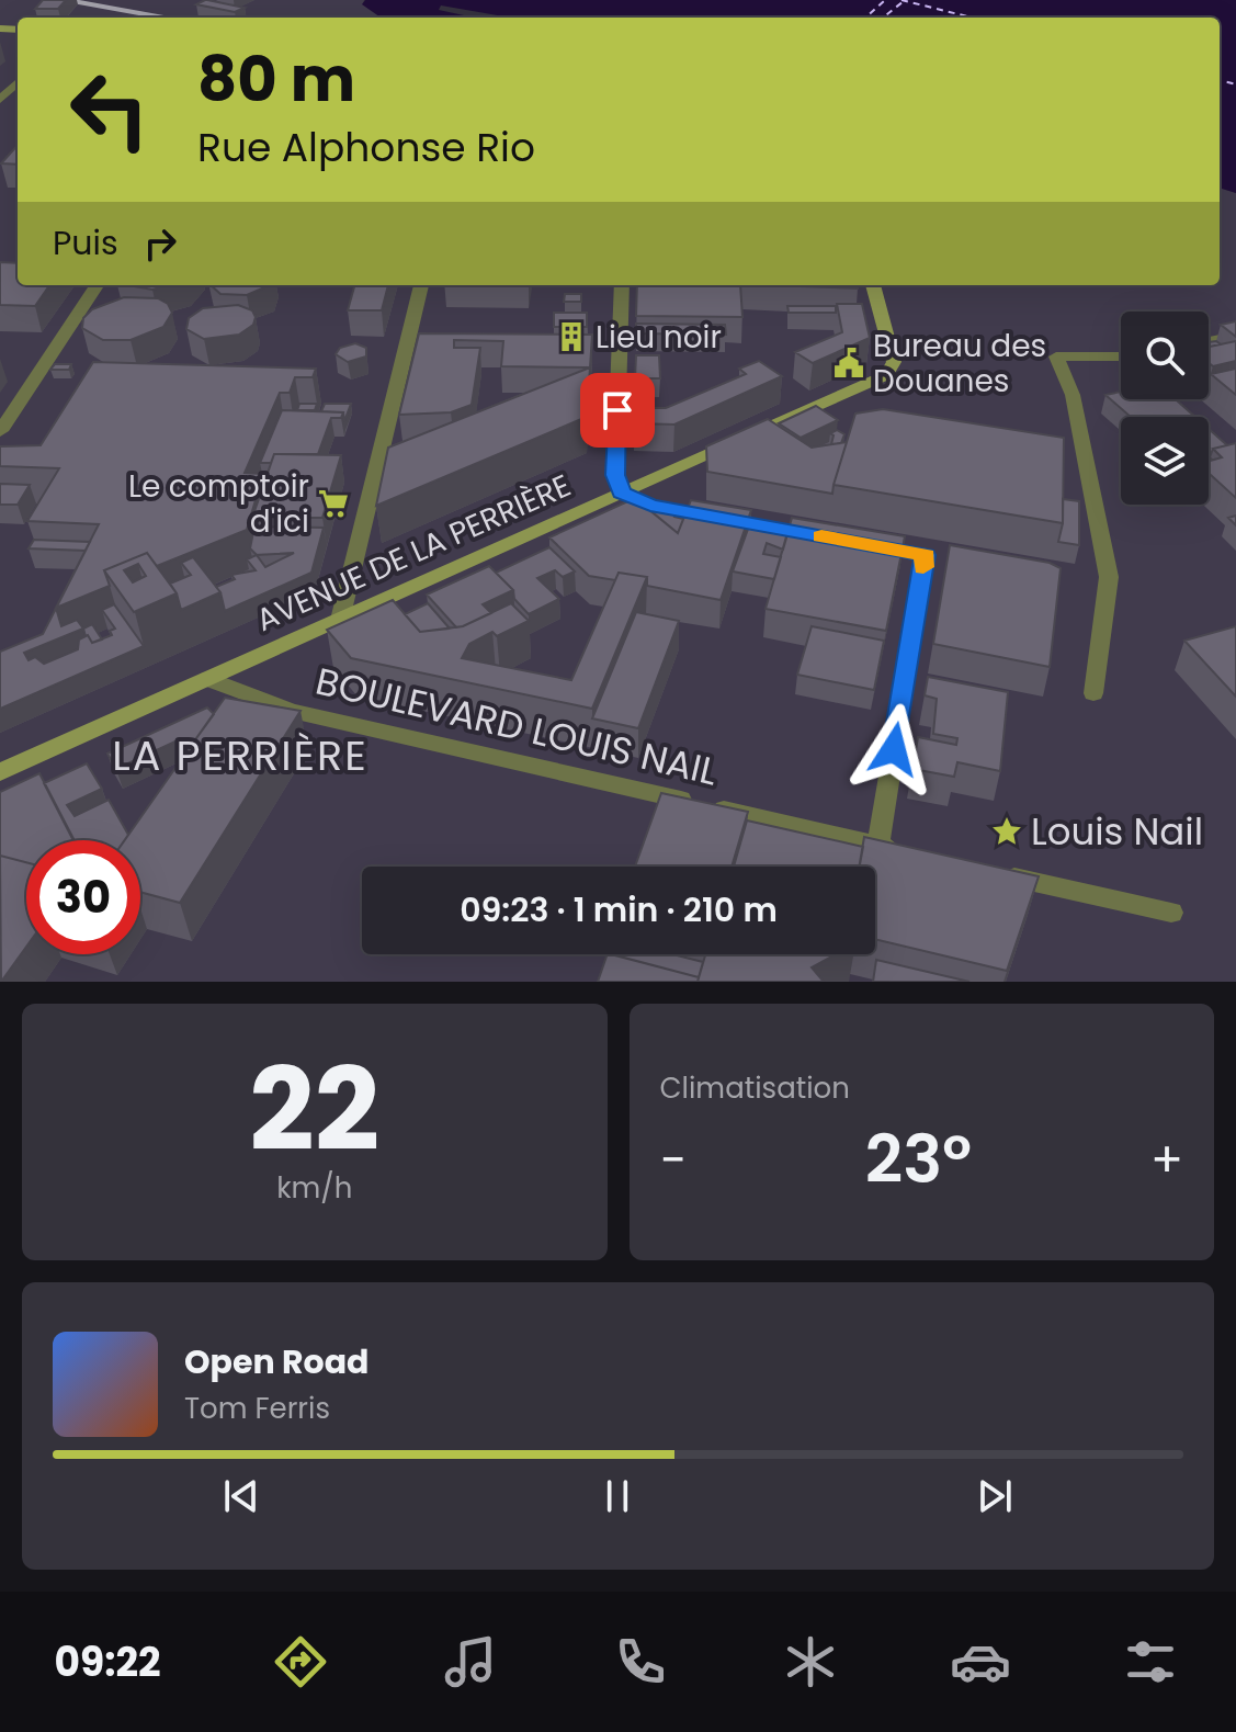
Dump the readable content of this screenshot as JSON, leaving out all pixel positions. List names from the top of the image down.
{
  "streets": {
    "street": ["AVENUE DE LA PERRIÈRE", "BOULEVARD LOUIS NAIL"]
  },
  "crossings": [
    ["AVENUE DE LA PERRIÈRE", "BOULEVARD LOUIS NAIL"]
  ],
  "districts": ["LA PERRIÈRE"],
  "places": {
    "building": ["Lieu noir"],
    "public building": ["Bureau des Douanes"],
    "supermarket": ["Le comptoir d'ici"],
    "place": ["Louis Nail"]
  },
  "page": {
    "turn": ["80 m", "Rue Alphonse Rio"],
    "then": "Puis",
    "limit": "30",
    "trip": "09:23 · 1 min · 210 m",
    "tile": [
      ["22", "km/h"],
      "Climatisation"
    ],
    "heat": ["−", "23°", "+"],
    "song": ["Open Road", "Tom Ferris"],
    "tabs": "09:22"
  }
}
